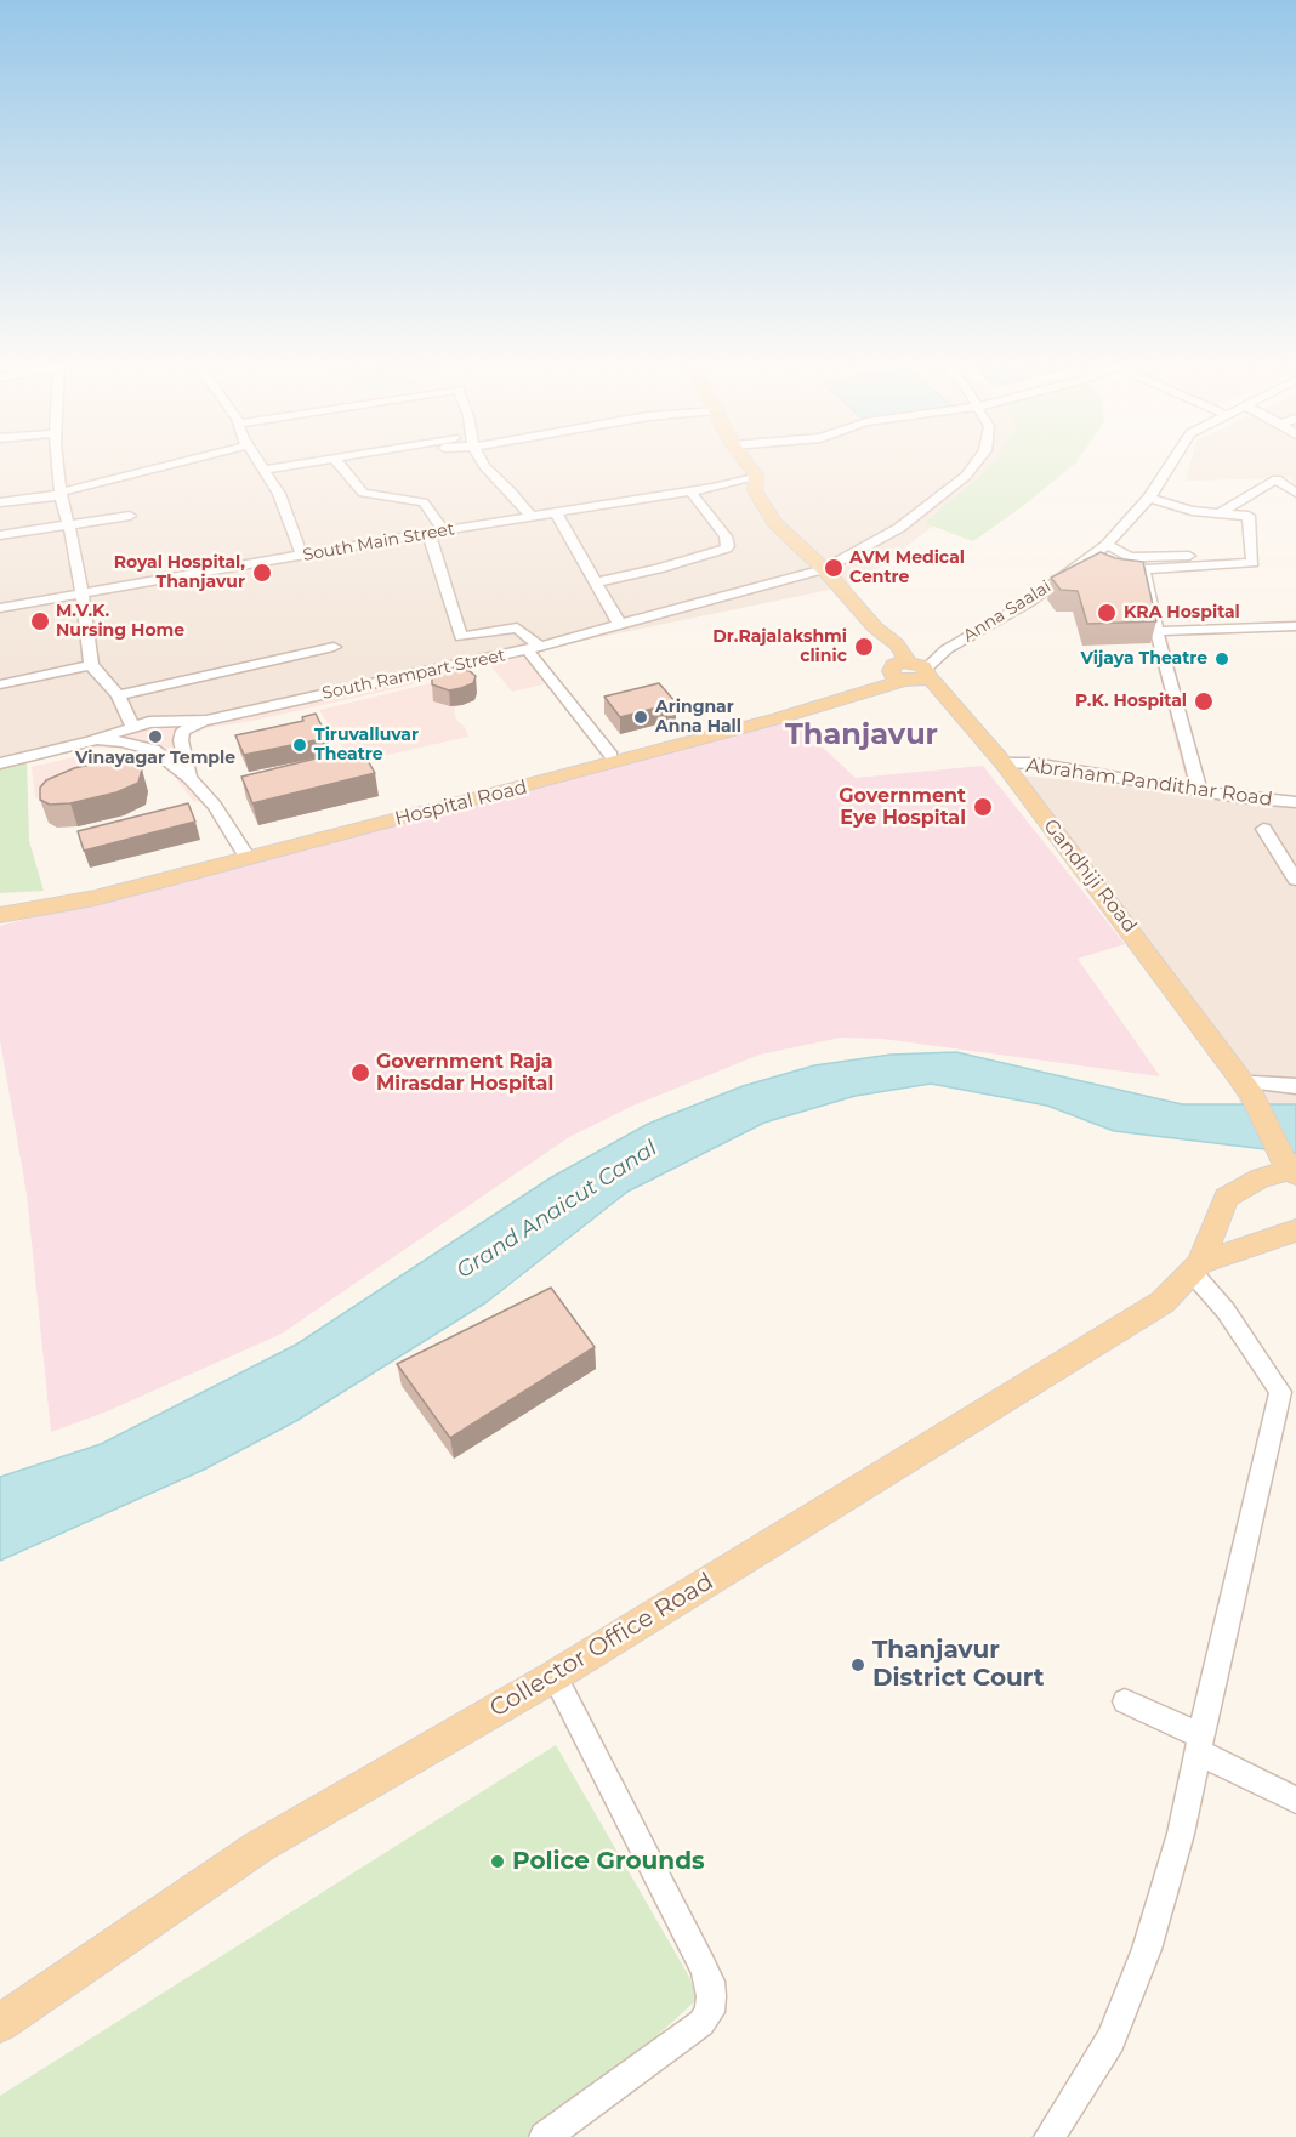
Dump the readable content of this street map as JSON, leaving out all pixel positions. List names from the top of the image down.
{
  "streets": {
    "main road": ["Hospital Road", "Gandhiji Road", "Collector Office Road"],
    "street": [
      "South Main Street",
      "Anna Saalai",
      "South Rampart Street",
      "Abraham Pandithar Road"
    ]
  },
  "crossings": [
    ["Anna Saalai", "Hospital Road"],
    ["Anna Saalai", "Gandhiji Road"],
    ["Abraham Pandithar Road", "Gandhiji Road"],
    ["Hospital Road", "Gandhiji Road"],
    ["Gandhiji Road", "Collector Office Road"]
  ],
  "districts": ["Thanjavur"],
  "water": ["Grand Anaicut Canal"],
  "places": [
    "AVM Medical Centre",
    "Royal Hospital, Thanjavur",
    "KRA Hospital",
    "M.V.K. Nursing Home",
    "Dr.Rajalakshmi clinic",
    "Vijaya Theatre",
    "P.K. Hospital",
    "Aringnar Anna Hall",
    "Vinayagar Temple",
    "Tiruvalluvar Theatre",
    "Government Eye Hospital",
    "Government Raja Mirasdar Hospital",
    "Thanjavur District Court",
    "Police Grounds"
  ]
}
